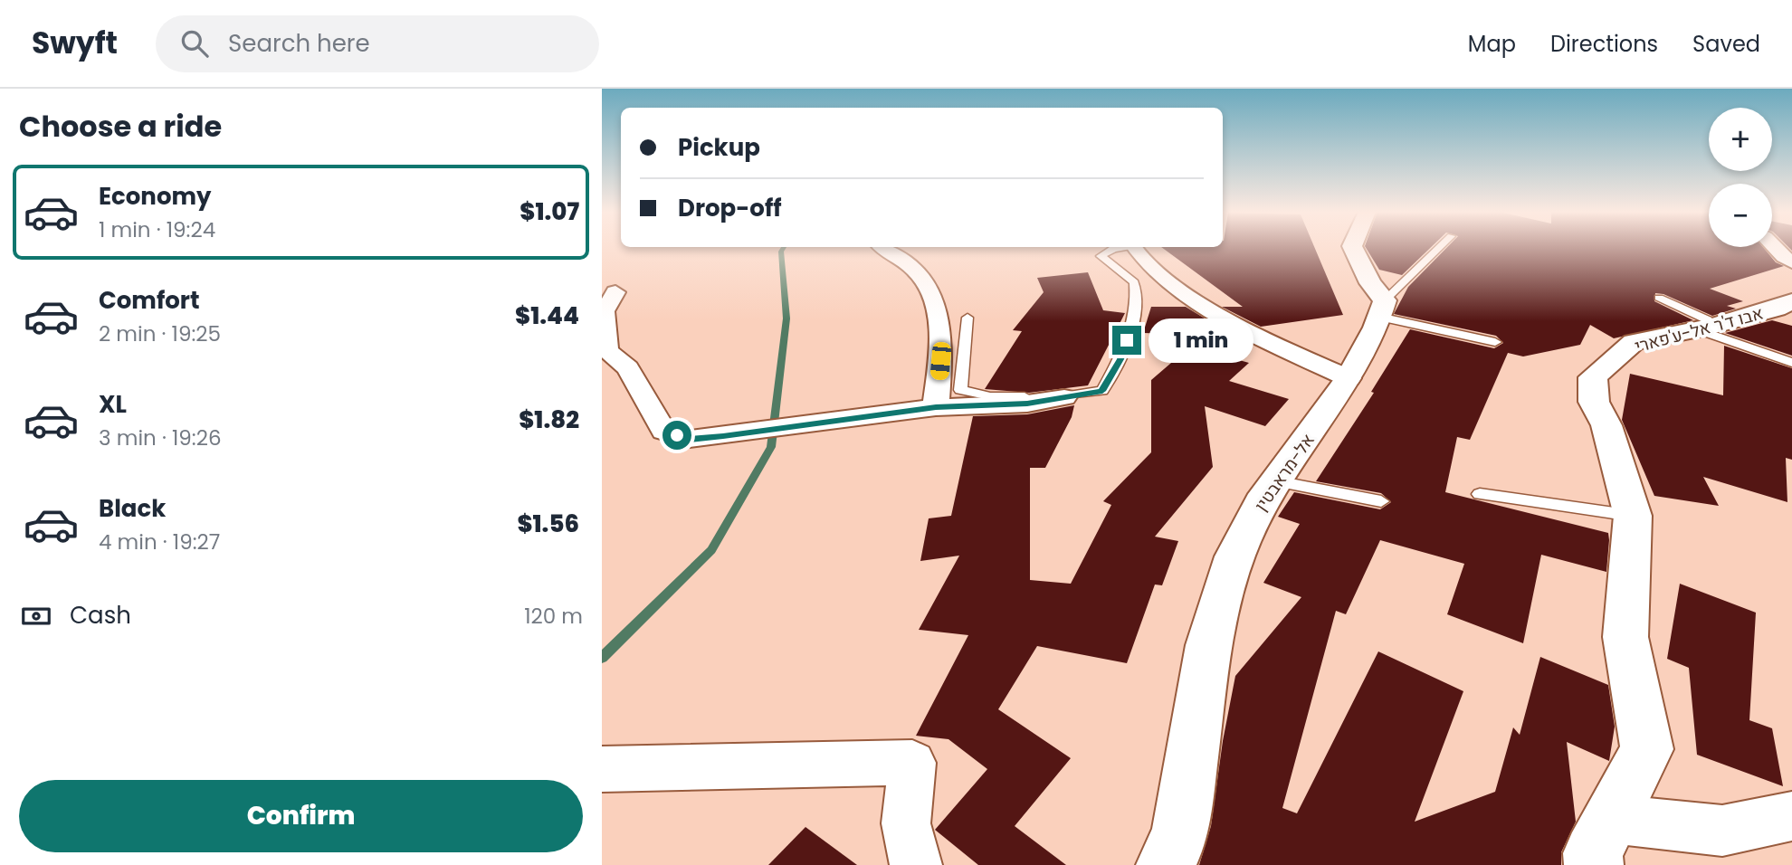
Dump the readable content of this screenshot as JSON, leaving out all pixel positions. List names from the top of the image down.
{
  "streets": {
    "street": ["אבו ד'ר אל-ע'פארי", "אל-מראבטין"]
  },
  "page": {
    "header": "Swyft",
    "search": "Search here",
    "nav": ["Map", "Directions", "Saved"],
    "heading": "Choose a ride",
    "map_buttons": ["+", "−"],
    "banner": ["Pickup", "Drop-off"],
    "list": [
      {
        "name": "Economy",
        "note": "1 min · 19:24",
        "value": "$1.07"
      },
      {
        "name": "Comfort",
        "note": "2 min · 19:25",
        "value": "$1.44"
      },
      {
        "name": "XL",
        "note": "3 min · 19:26",
        "value": "$1.82"
      },
      {
        "name": "Black",
        "note": "4 min · 19:27",
        "value": "$1.56"
      }
    ],
    "bubble": "1 min",
    "pay": ["Cash", "120 m"],
    "buttons": "Confirm"
  }
}
